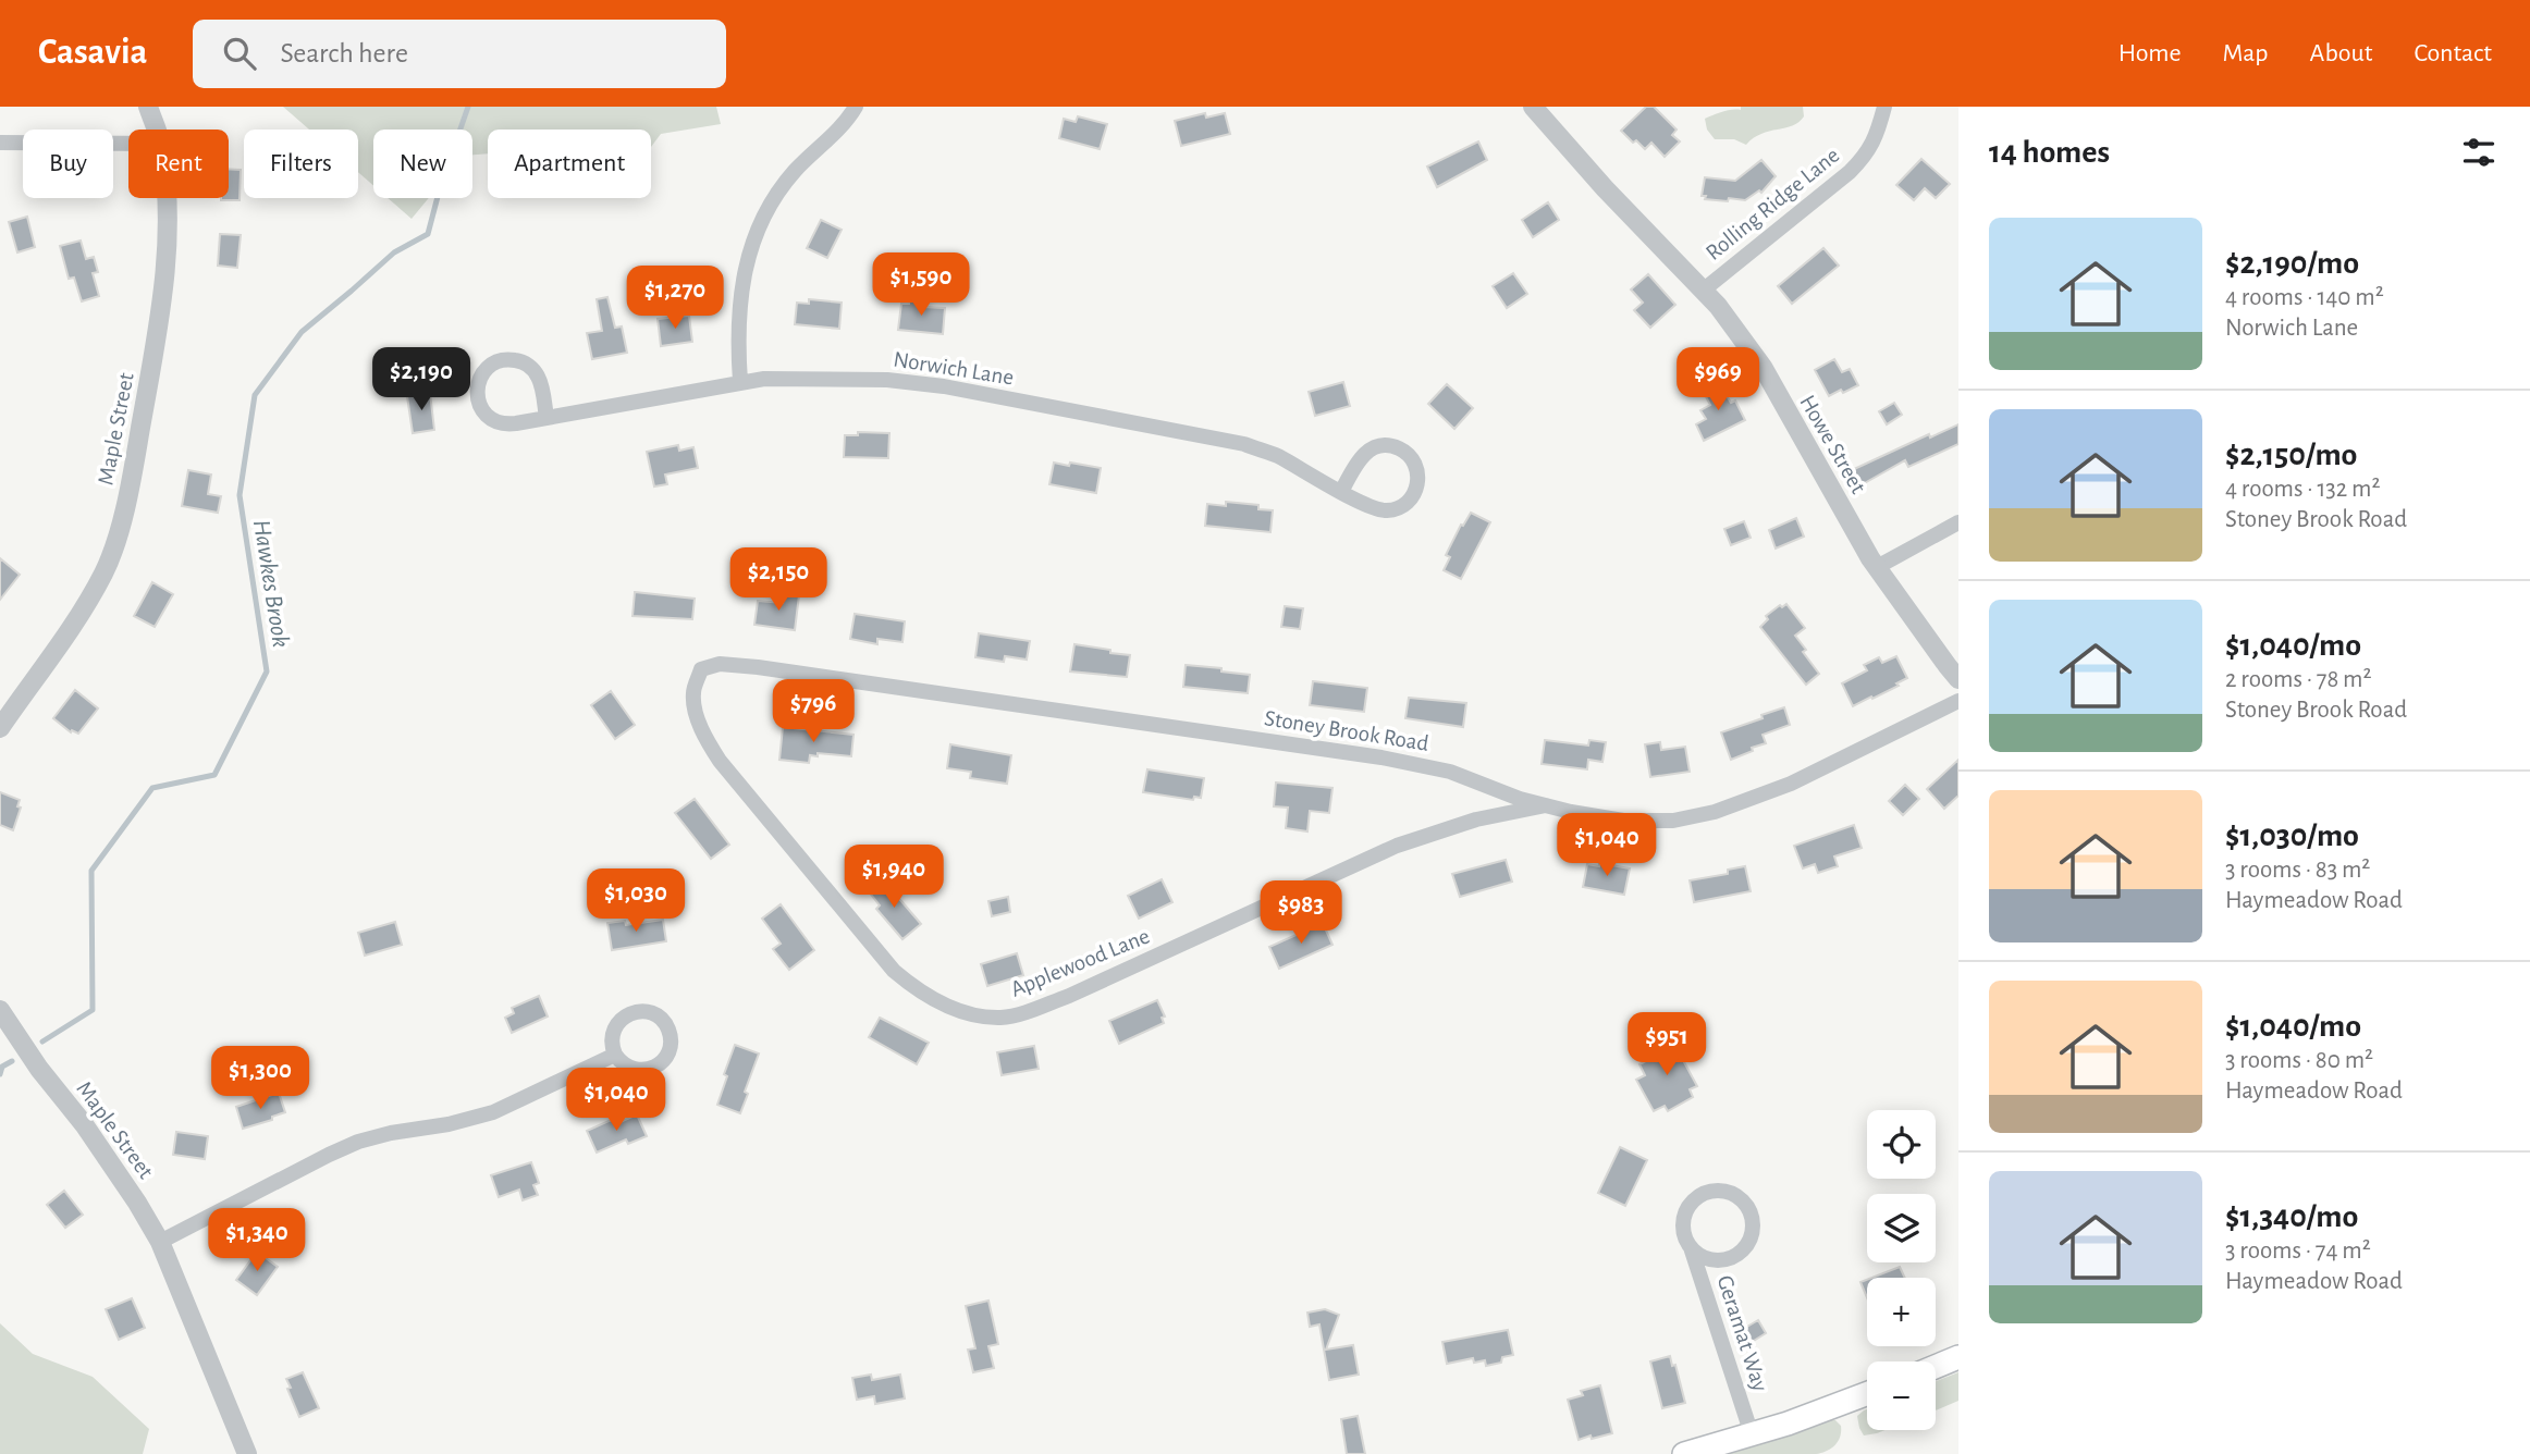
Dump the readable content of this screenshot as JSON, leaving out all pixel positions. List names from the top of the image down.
{
  "streets": {
    "street": [
      "Rolling Ridge Lane",
      "Norwich Lane",
      "Maple Street",
      "Howe Street",
      "Stoney Brook Road",
      "Applewood Lane",
      "Geramat Way"
    ]
  },
  "crossings": [
    ["Rolling Ridge Lane", "Howe Street"],
    ["Stoney Brook Road", "Applewood Lane"]
  ],
  "water": ["Hawkes Brook"],
  "page": {
    "header": "Casavia",
    "search": "Search here",
    "nav": [
      "Home",
      "Map",
      "About",
      "Contact"
    ],
    "heading": "14 homes",
    "chip": [
      "Buy",
      "Rent",
      "Filters",
      "New",
      "Apartment"
    ],
    "list": [
      {
        "name": "$2,190/mo",
        "note": "4 rooms · 140 m² · Norwich Lane"
      },
      {
        "name": "$2,150/mo",
        "note": "4 rooms · 132 m² · Stoney Brook Road"
      },
      {
        "name": "$1,040/mo",
        "note": "2 rooms · 78 m² · Stoney Brook Road"
      },
      {
        "name": "$1,030/mo",
        "note": "3 rooms · 83 m² · Haymeadow Road"
      },
      {
        "name": "$1,040/mo",
        "note": "3 rooms · 80 m² · Haymeadow Road"
      },
      {
        "name": "$1,340/mo",
        "note": "3 rooms · 74 m² · Haymeadow Road"
      }
    ],
    "price": [
      "$1,590",
      "$1,270",
      "$2,190",
      "$969",
      "$2,150",
      "$796",
      "$1,040",
      "$1,940",
      "$1,030",
      "$983",
      "$951",
      "$1,300",
      "$1,040",
      "$1,340"
    ],
    "map_buttons": ["+", "−"]
  }
}
